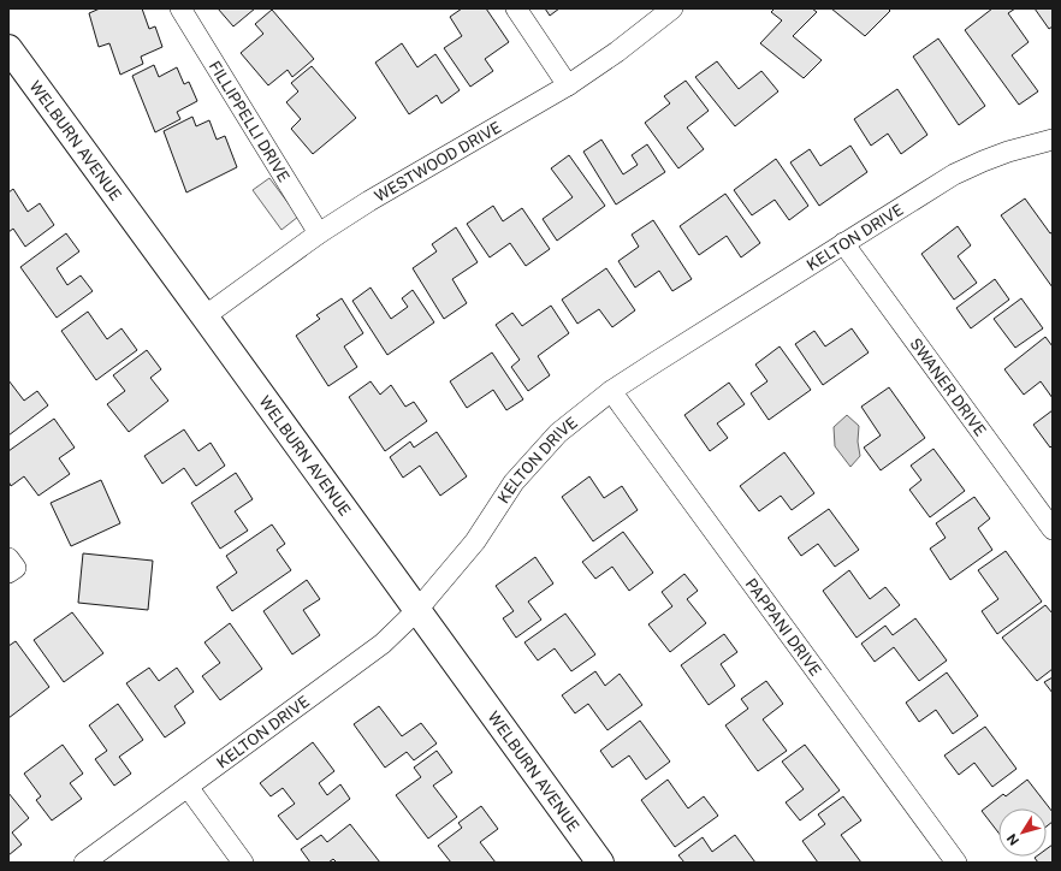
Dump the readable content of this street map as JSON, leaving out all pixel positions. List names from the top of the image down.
{
  "streets": {
    "main road": ["WELBURN AVENUE"],
    "street": [
      "FILLIPPELLI DRIVE",
      "WESTWOOD DRIVE",
      "KELTON DRIVE",
      "SWANER DRIVE",
      "PAPPANI DRIVE"
    ]
  },
  "crossings": [
    ["FILLIPPELLI DRIVE", "WESTWOOD DRIVE"],
    ["WELBURN AVENUE", "WESTWOOD DRIVE"],
    ["WELBURN AVENUE", "KELTON DRIVE"],
    ["KELTON DRIVE", "SWANER DRIVE"],
    ["KELTON DRIVE", "PAPPANI DRIVE"]
  ],
  "north": "bottom left"
}
